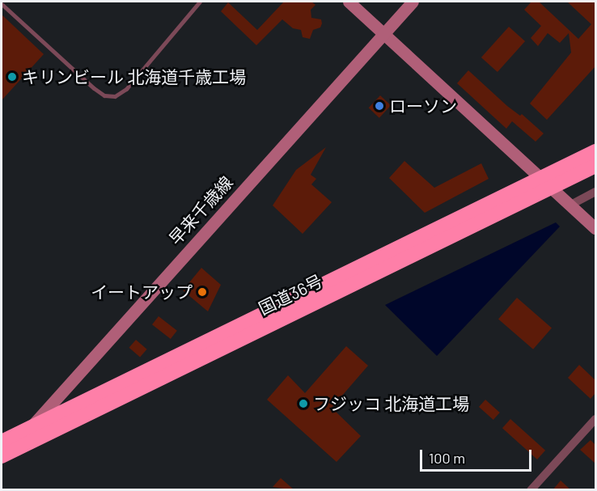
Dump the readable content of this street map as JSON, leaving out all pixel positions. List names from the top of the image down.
{
  "streets": {
    "highway": ["国道36号"],
    "main road": ["早来千歳線"]
  },
  "crossings": [
    ["早来千歳線", "国道36号"]
  ],
  "places": [
    "キリンビール 北海道千歳工場",
    "ローソン",
    "イートアップ",
    "フジッコ 北海道工場"
  ],
  "scale_bar": "100 m"
}
